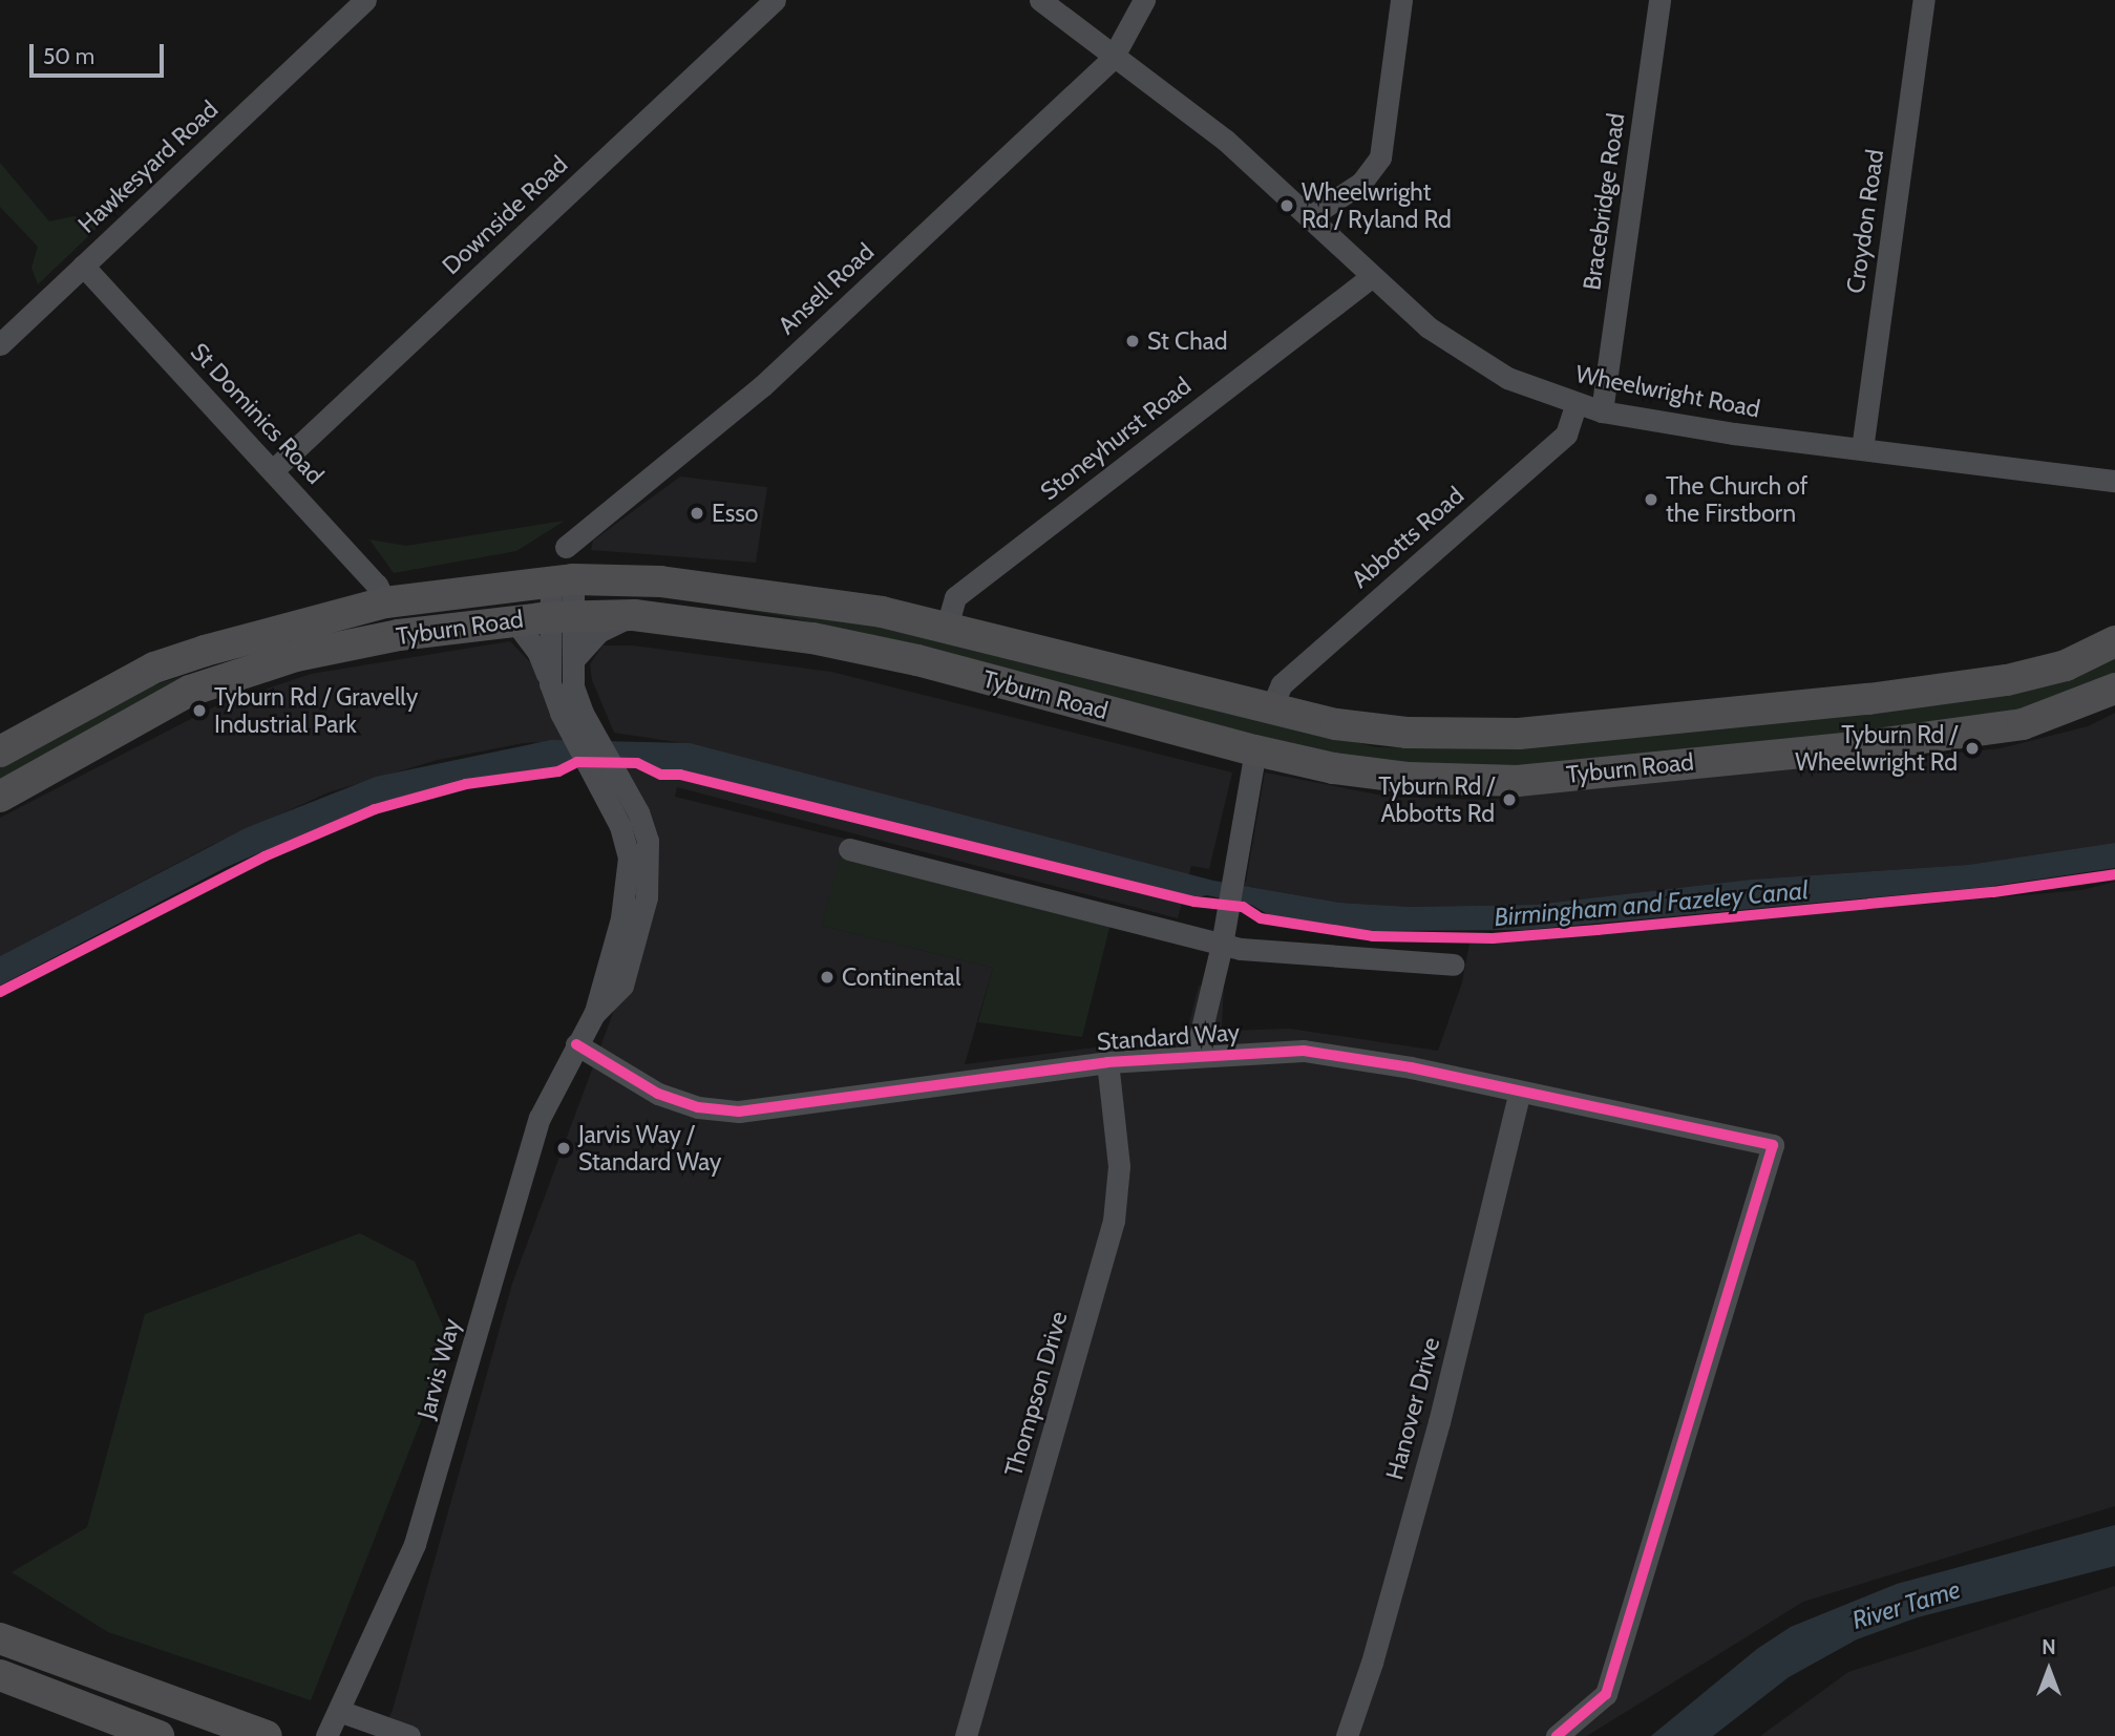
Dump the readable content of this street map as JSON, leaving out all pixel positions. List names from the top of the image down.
{
  "streets": {
    "highway": ["Tyburn Road"],
    "street": [
      "Hawkesyard Road",
      "Bracebridge Road",
      "Downside Road",
      "Croydon Road",
      "Ansell Road",
      "Wheelwright Road",
      "St Dominics Road",
      "Stoneyhurst Road",
      "Abbotts Road",
      "Standard Way",
      "Jarvis Way",
      "Thompson Drive",
      "Hanover Drive"
    ]
  },
  "crossings": [
    ["Hawkesyard Road", "St Dominics Road"],
    ["Bracebridge Road", "Wheelwright Road"],
    ["Downside Road", "St Dominics Road"],
    ["Croydon Road", "Wheelwright Road"],
    ["Ansell Road", "Wheelwright Road"],
    ["Wheelwright Road", "Stoneyhurst Road"],
    ["Wheelwright Road", "Abbotts Road"],
    ["St Dominics Road", "Tyburn Road"],
    ["Stoneyhurst Road", "Tyburn Road"],
    ["Abbotts Road", "Tyburn Road"],
    ["Tyburn Road", "Jarvis Way"],
    ["Standard Way", "Jarvis Way"],
    ["Standard Way", "Thompson Drive"],
    ["Standard Way", "Hanover Drive"]
  ],
  "water": ["Birmingham and Fazeley Canal", "River Tame"],
  "places": [
    "Wheelwright Rd / Ryland Rd",
    "St Chad",
    "The Church of the Firstborn",
    "Esso",
    "Tyburn Rd / Gravelly Industrial Park",
    "Tyburn Rd / Wheelwright Rd",
    "Tyburn Rd / Abbotts Rd",
    "Continental",
    "Jarvis Way / Standard Way"
  ],
  "scale_bar": "50 m",
  "north": "top"
}
